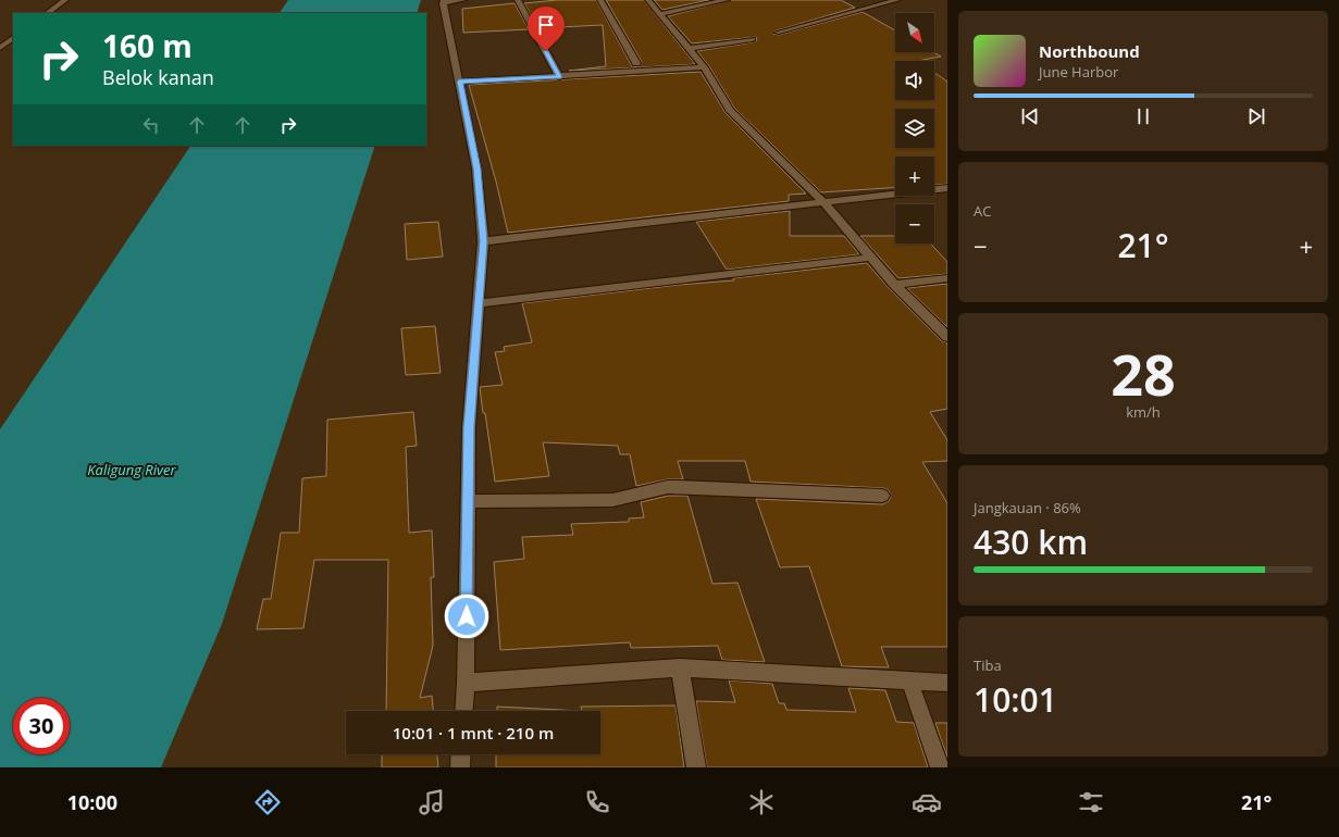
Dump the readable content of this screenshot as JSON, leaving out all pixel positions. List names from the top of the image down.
{
  "water": ["Kaligung River"],
  "north": "bottom right",
  "page": {
    "map_buttons": ["+", "−"],
    "turn": ["160 m", "Belok kanan"],
    "song": ["Northbound", "June Harbor"],
    "tile": [
      "AC",
      ["28", "km/h"],
      ["Jangkauan · 86%", "430 km"],
      ["Tiba", "10:01"]
    ],
    "heat": ["−", "21°", "+"],
    "limit": "30",
    "trip": "10:01 · 1 mnt · 210 m",
    "tabs": ["10:00", "21°"]
  }
}
